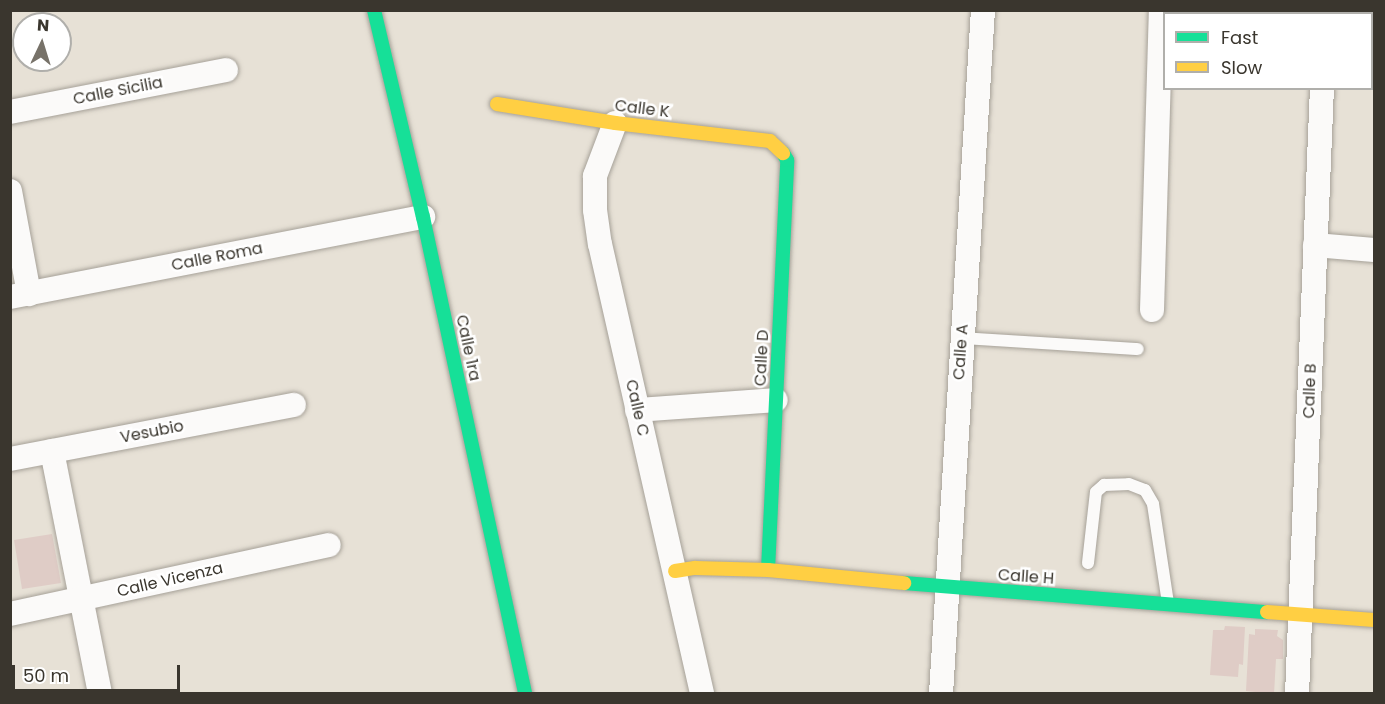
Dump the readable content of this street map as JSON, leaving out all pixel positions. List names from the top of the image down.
{
  "streets": {
    "street": [
      "Calle Sicilia",
      "Calle K",
      "Calle Roma",
      "Calle 1ra",
      "Calle A",
      "Calle D",
      "Calle B",
      "Calle C",
      "Vesubio",
      "Calle H",
      "Calle Vicenza"
    ]
  },
  "crossings": [
    ["Calle K", "Calle D"],
    ["Calle K", "Calle C"],
    ["Calle Roma", "Calle 1ra"],
    ["Calle A", "Calle H"],
    ["Calle D", "Calle H"],
    ["Calle B", "Calle H"],
    ["Calle C", "Calle H"]
  ],
  "legend": ["Fast", "Slow"],
  "scale_bar": "50 m",
  "north": "top"
}
